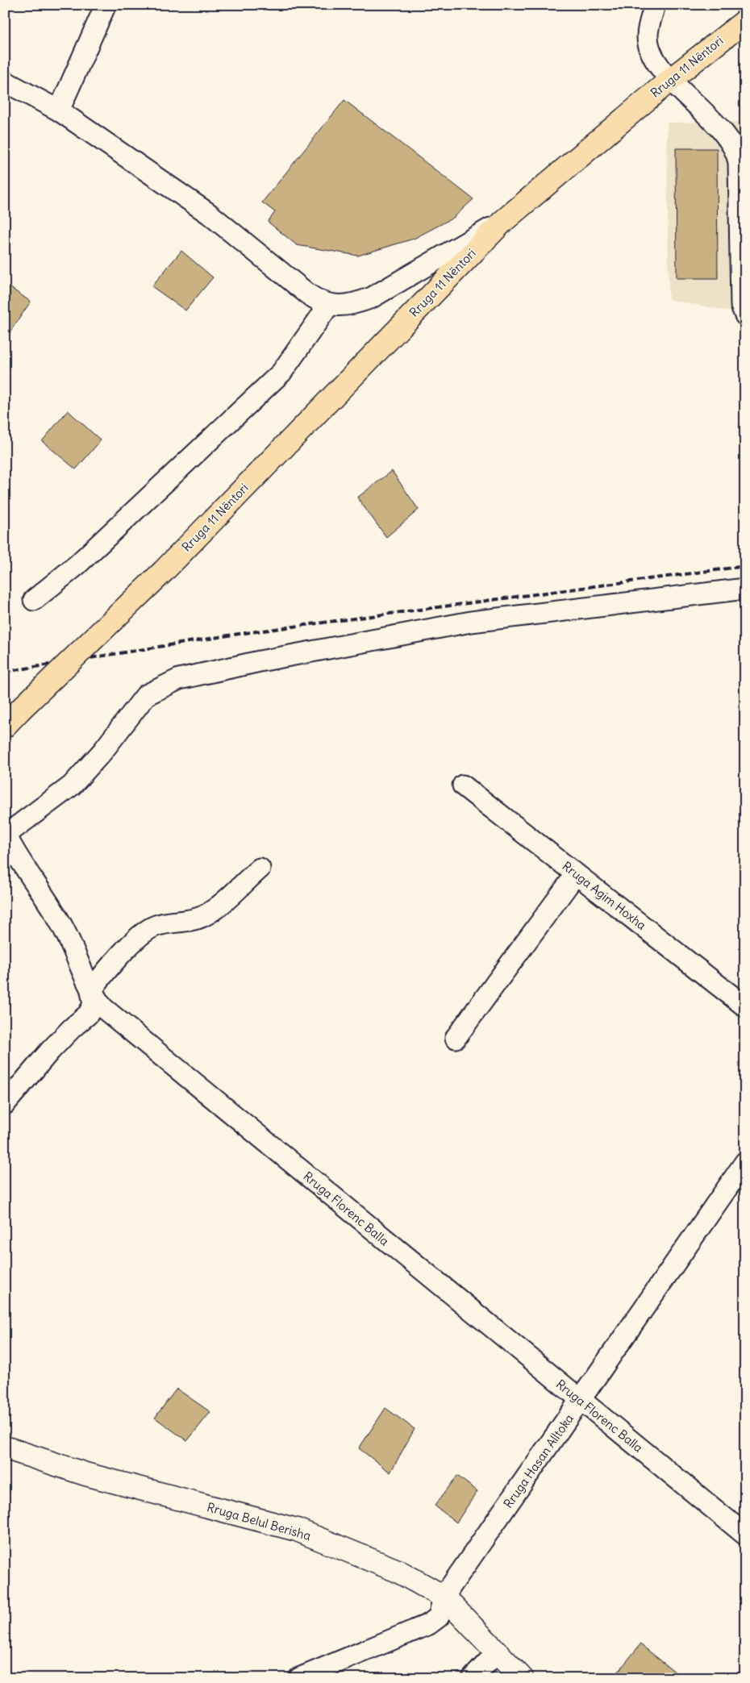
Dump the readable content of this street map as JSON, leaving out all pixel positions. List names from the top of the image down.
{
  "streets": {
    "main road": ["Rruga 11 Nëntori"],
    "street": [
      "Rruga Agim Hoxha",
      "Rruga Florenc Balla",
      "Rruga Hasan Alltoka",
      "Rruga Belul Berisha"
    ]
  },
  "crossings": [
    ["Rruga Florenc Balla", "Rruga Hasan Alltoka"],
    ["Rruga Hasan Alltoka", "Rruga Belul Berisha"]
  ]
}
